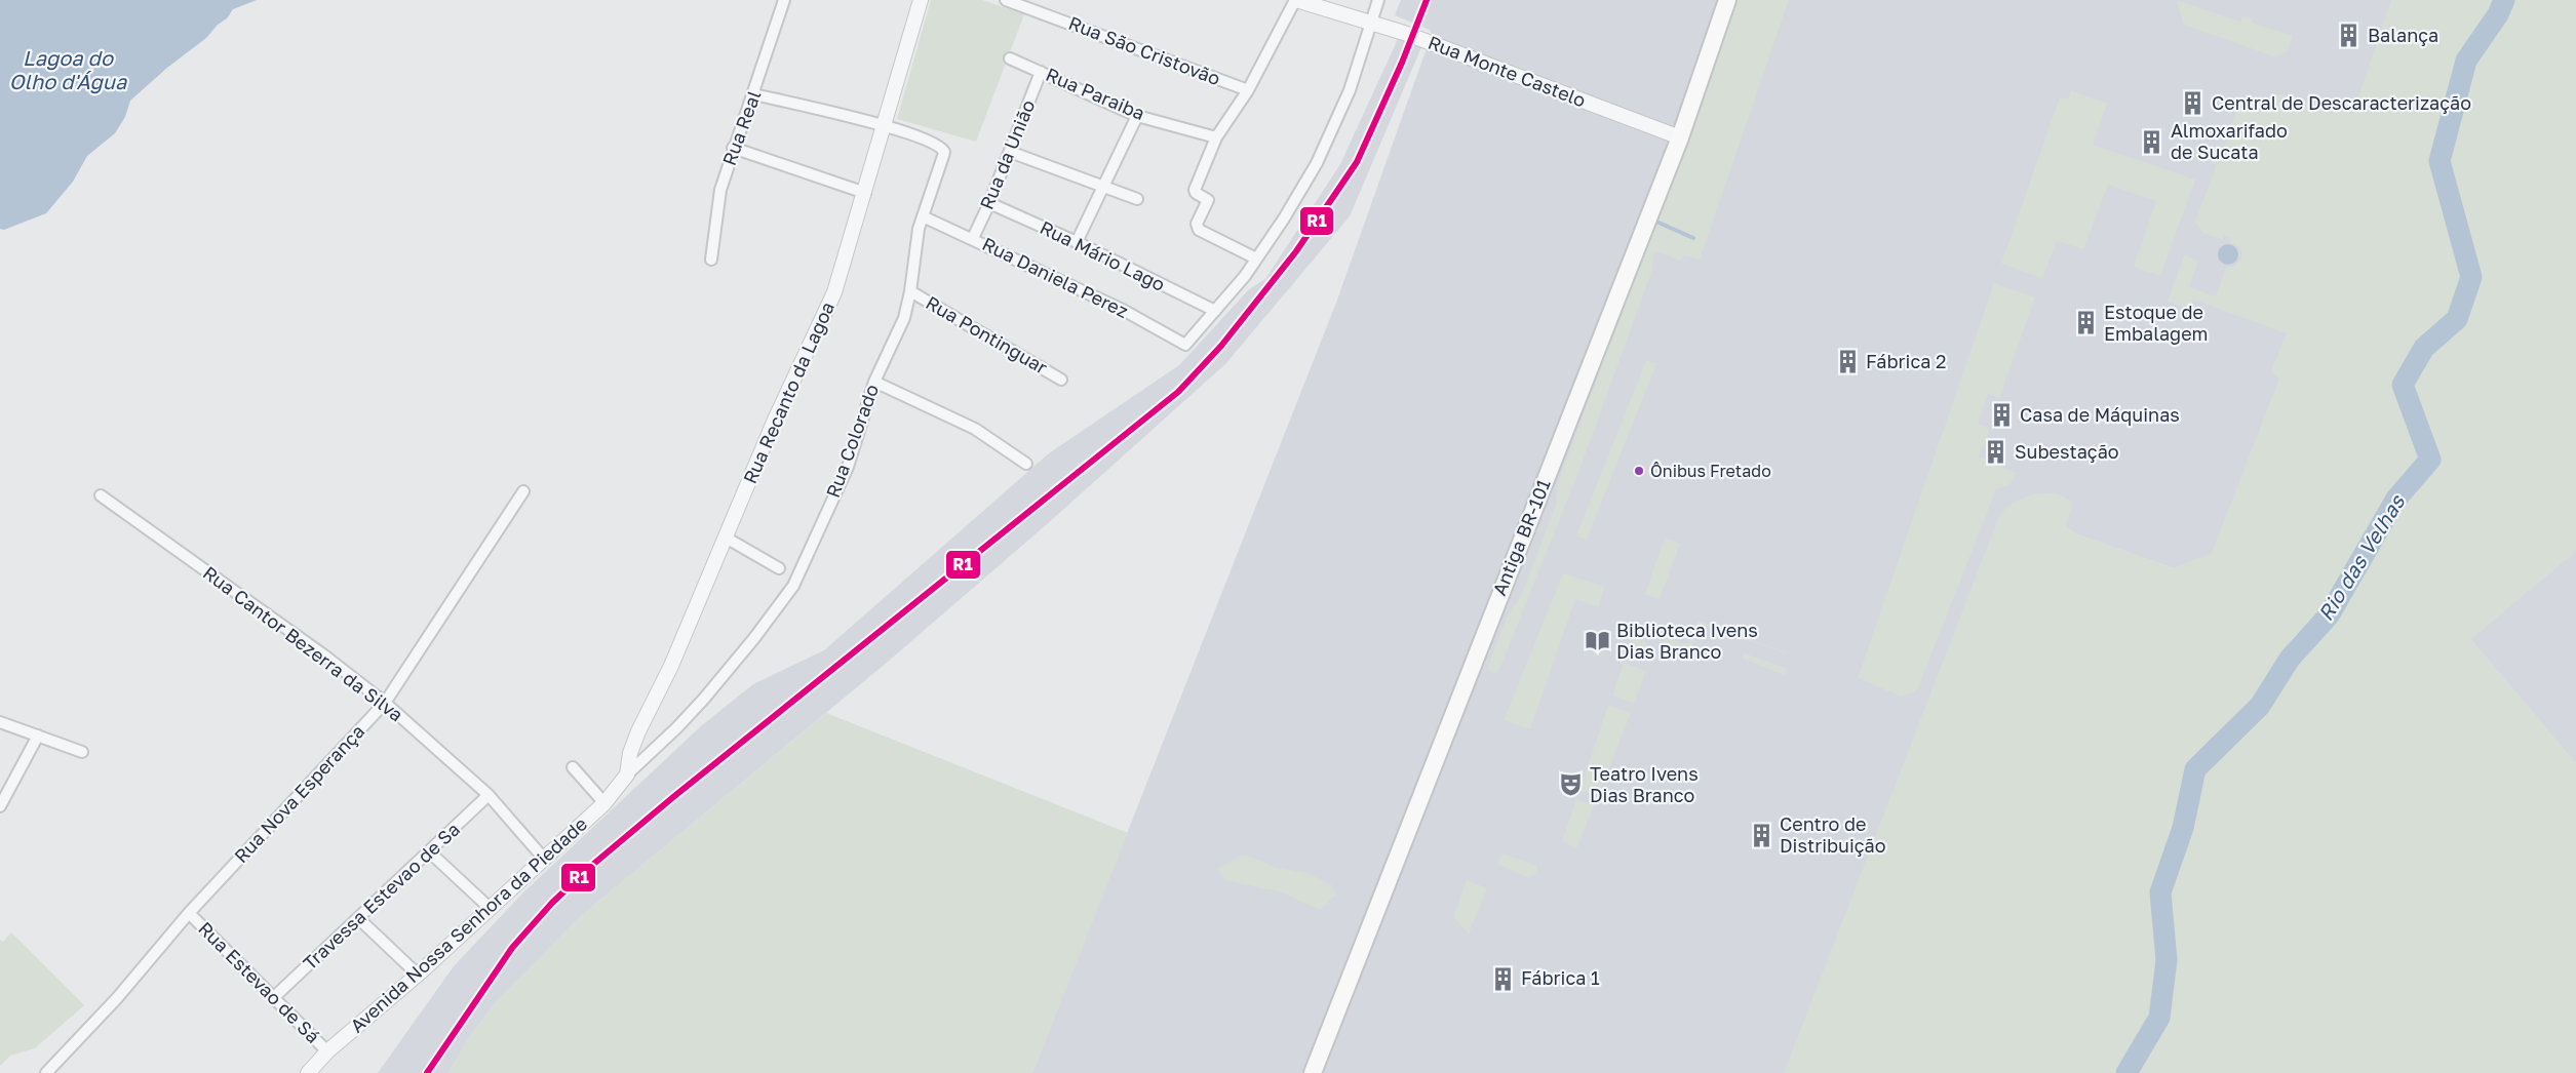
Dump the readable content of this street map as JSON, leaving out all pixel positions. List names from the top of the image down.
{
  "streets": {
    "main road": ["Antiga BR-101"],
    "street": [
      "Rua São Cristovão",
      "Rua Monte Castelo",
      "Rua Paraiba",
      "Rua Real",
      "Rua da União",
      "Rua Mário Lago",
      "Rua Daniela Perez",
      "Rua Pontinguar",
      "Rua Recanto da Lagoa",
      "Rua Colorado",
      "Rua Cantor Bezerra da Silva",
      "Rua Nova Esperança",
      "Travessa Estevao de Sa",
      "Avenida Nossa Senhora da Piedade",
      "Rua Estevao de Sá"
    ]
  },
  "crossings": [
    ["Rua São Cristovão", "Rua Monte Castelo"],
    ["Rua São Cristovão", "Rua Paraiba"],
    ["Rua Monte Castelo", "Antiga BR-101"],
    ["Rua Paraiba", "Rua da União"],
    ["Rua da União", "Rua Mário Lago"],
    ["Rua da União", "Rua Daniela Perez"],
    ["Rua Mário Lago", "Rua Daniela Perez"],
    ["Rua Daniela Perez", "Rua Colorado"],
    ["Rua Pontinguar", "Rua Colorado"],
    ["Rua Recanto da Lagoa", "Rua Colorado"],
    ["Rua Recanto da Lagoa", "Avenida Nossa Senhora da Piedade"],
    ["Rua Colorado", "Avenida Nossa Senhora da Piedade"],
    ["Rua Cantor Bezerra da Silva", "Rua Nova Esperança"],
    ["Rua Cantor Bezerra da Silva", "Travessa Estevao de Sa"],
    ["Rua Cantor Bezerra da Silva", "Avenida Nossa Senhora da Piedade"],
    ["Rua Nova Esperança", "Rua Estevao de Sá"],
    ["Travessa Estevao de Sa", "Rua Estevao de Sá"],
    ["Avenida Nossa Senhora da Piedade", "Rua Estevao de Sá"]
  ],
  "water": ["Lagoa do Olho d'Água", "Rio das Velhas"],
  "places": {
    "building": [
      "Balança",
      "Central de Descaracterização",
      "Almoxarifado de Sucata",
      "Estoque de Embalagem",
      "Fábrica 2",
      "Casa de Máquinas",
      "Subestação",
      "Centro de Distribuição",
      "Fábrica 1"
    ],
    "other": ["Ônibus Fretado"],
    "library": ["Biblioteca Ivens Dias Branco"],
    "theatre": ["Teatro Ivens Dias Branco"]
  },
  "lines": ["transit line R1"]
}
